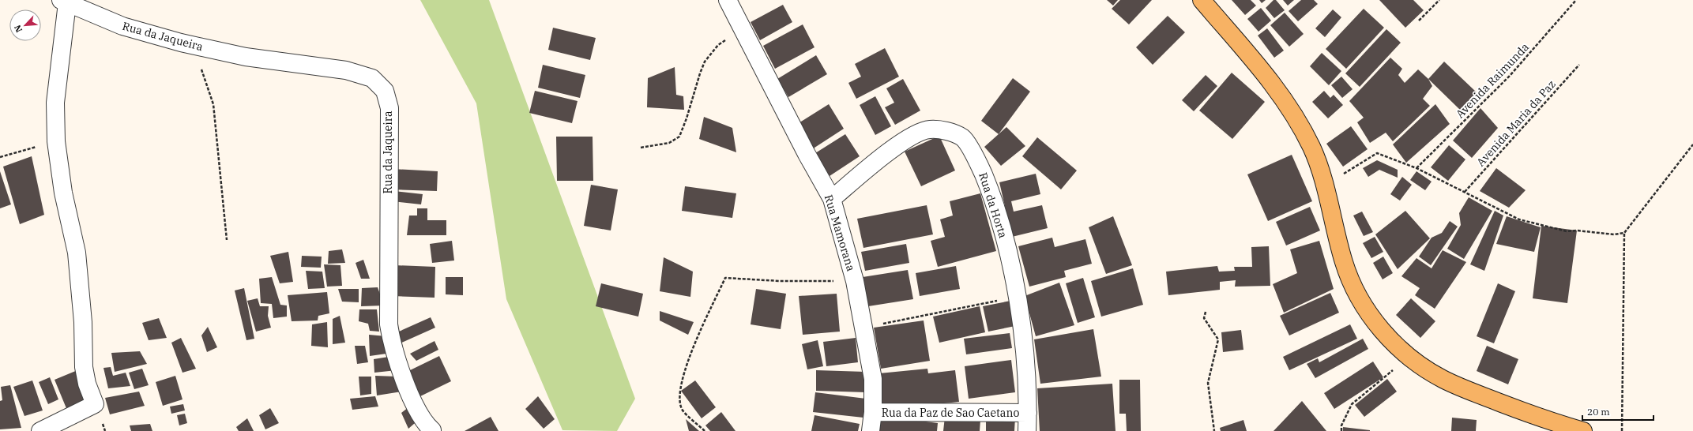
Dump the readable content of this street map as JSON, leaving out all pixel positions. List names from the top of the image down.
{
  "streets": {
    "street": [
      "Rua da Jaqueira",
      "Rua da Horta",
      "Rua Mamorana",
      "Rua da Paz de Sao Caetano"
    ],
    "path": ["Avenida Raimunda", "Avenida Maria da Paz"]
  },
  "crossings": [
    ["Rua da Horta", "Rua Mamorana"],
    ["Rua da Horta", "Rua da Paz de Sao Caetano"],
    ["Rua Mamorana", "Rua da Paz de Sao Caetano"]
  ],
  "scale_bar": "20 m",
  "north": "bottom left"
}
